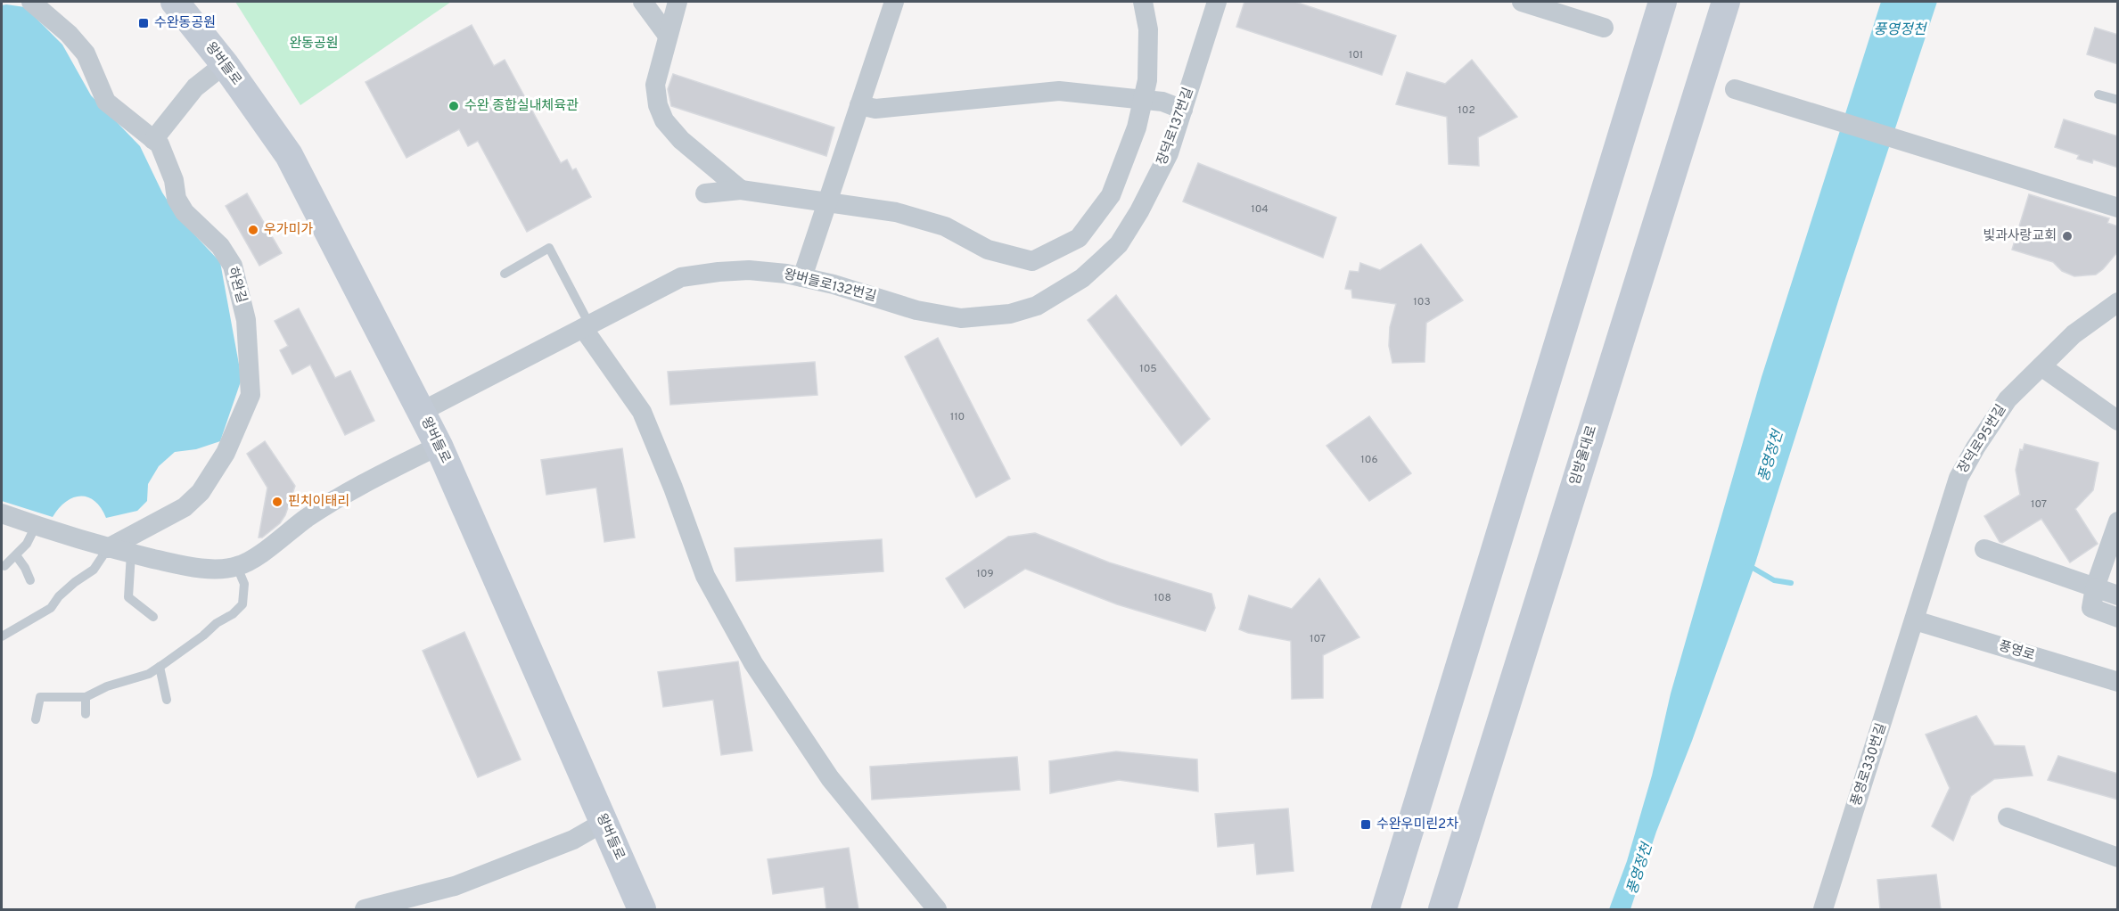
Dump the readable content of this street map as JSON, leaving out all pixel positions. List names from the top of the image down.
{
  "streets": {
    "main road": ["왕버들로", "임방울대로"],
    "street": [
      "장덕로137번길",
      "하완길",
      "왕버들로132번길",
      "장덕로95번길",
      "풍영로",
      "풍영로330번길"
    ]
  },
  "crossings": [
    ["왕버들로", "왕버들로132번길"],
    ["장덕로137번길", "왕버들로132번길"],
    ["장덕로95번길", "풍영로"],
    ["장덕로95번길", "풍영로330번길"],
    ["풍영로", "풍영로330번길"]
  ],
  "water": ["풍영정천"],
  "parks": ["완동공원"],
  "places": {
    "transit": ["수완동공원", "수완우미린2차"],
    "other": [
      "수완 종합실내체육관",
      "우가미가",
      "빛과사랑교회",
      "핀치이태리"
    ]
  },
  "house_numbers": [
    "101",
    "102",
    "104",
    "103",
    "105",
    "110",
    "106",
    "107",
    "109",
    "108",
    "107"
  ]
}
